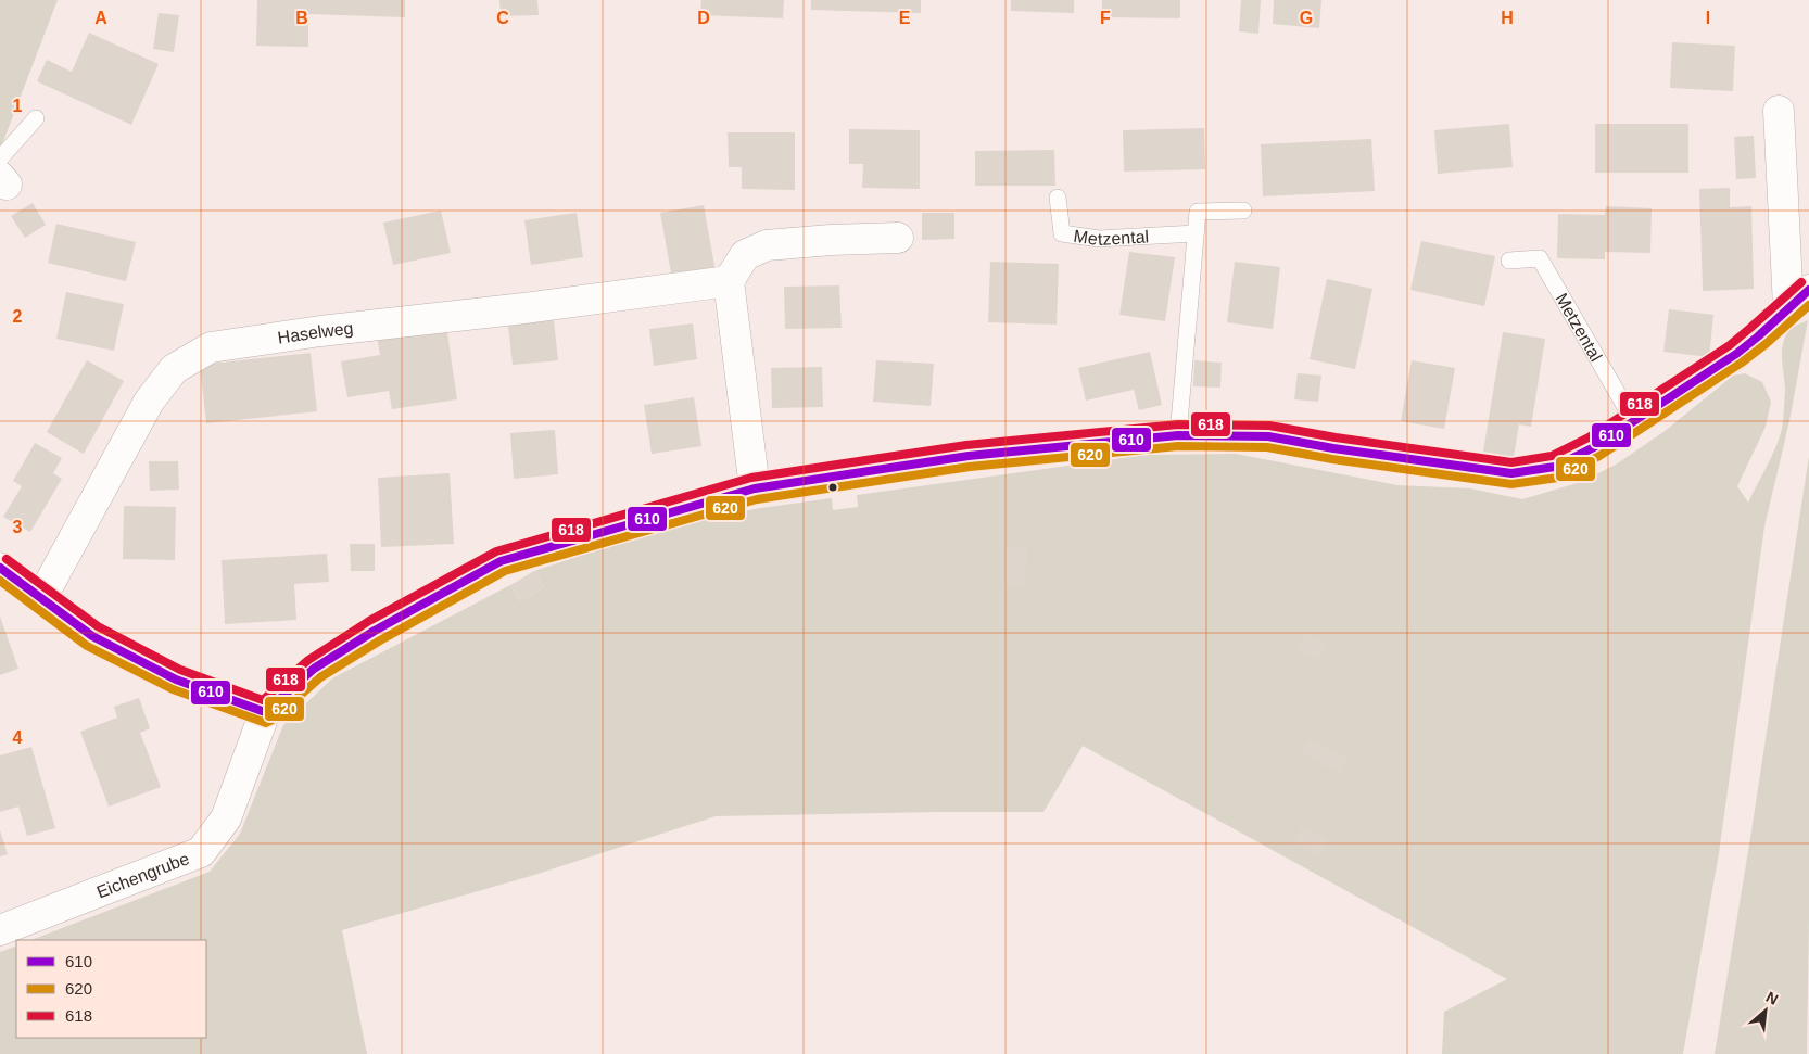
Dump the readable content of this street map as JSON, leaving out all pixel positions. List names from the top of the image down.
{
  "streets": {
    "street": ["Haselweg", "Eichengrube"],
    "lane": ["Metzental"]
  },
  "lines": ["transit line 618", "transit line 610", "transit line 620"],
  "legend": ["610", "620", "618"],
  "north": "top right",
  "grid": {
    "columns": [
      "A",
      "B",
      "C",
      "D",
      "E",
      "F",
      "G",
      "H",
      "I"
    ],
    "rows": [
      "1",
      "2",
      "3",
      "4"
    ]
  }
}
